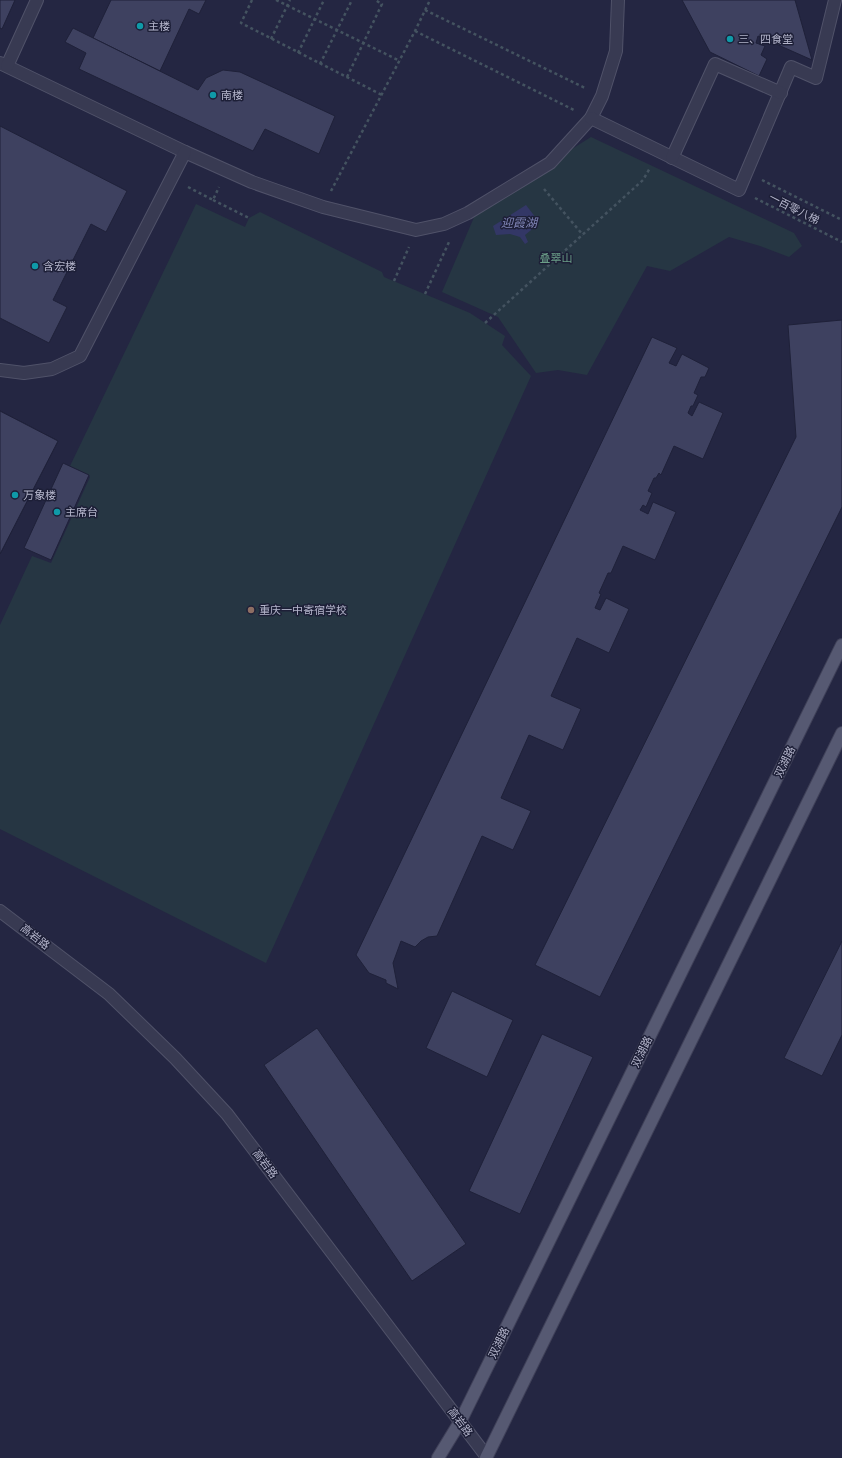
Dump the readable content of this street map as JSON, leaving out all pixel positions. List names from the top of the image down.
{
  "streets": {
    "main road": ["双湖路"],
    "street": ["高岩路"],
    "path": ["一百零八梯"]
  },
  "crossings": [
    ["双湖路", "高岩路"]
  ],
  "water": ["迎霞湖"],
  "parks": ["叠翠山"],
  "places": [
    "主楼",
    "三、四食堂",
    "南楼",
    "含宏楼",
    "万象楼",
    "主席台",
    "重庆一中寄宿学校"
  ]
}
